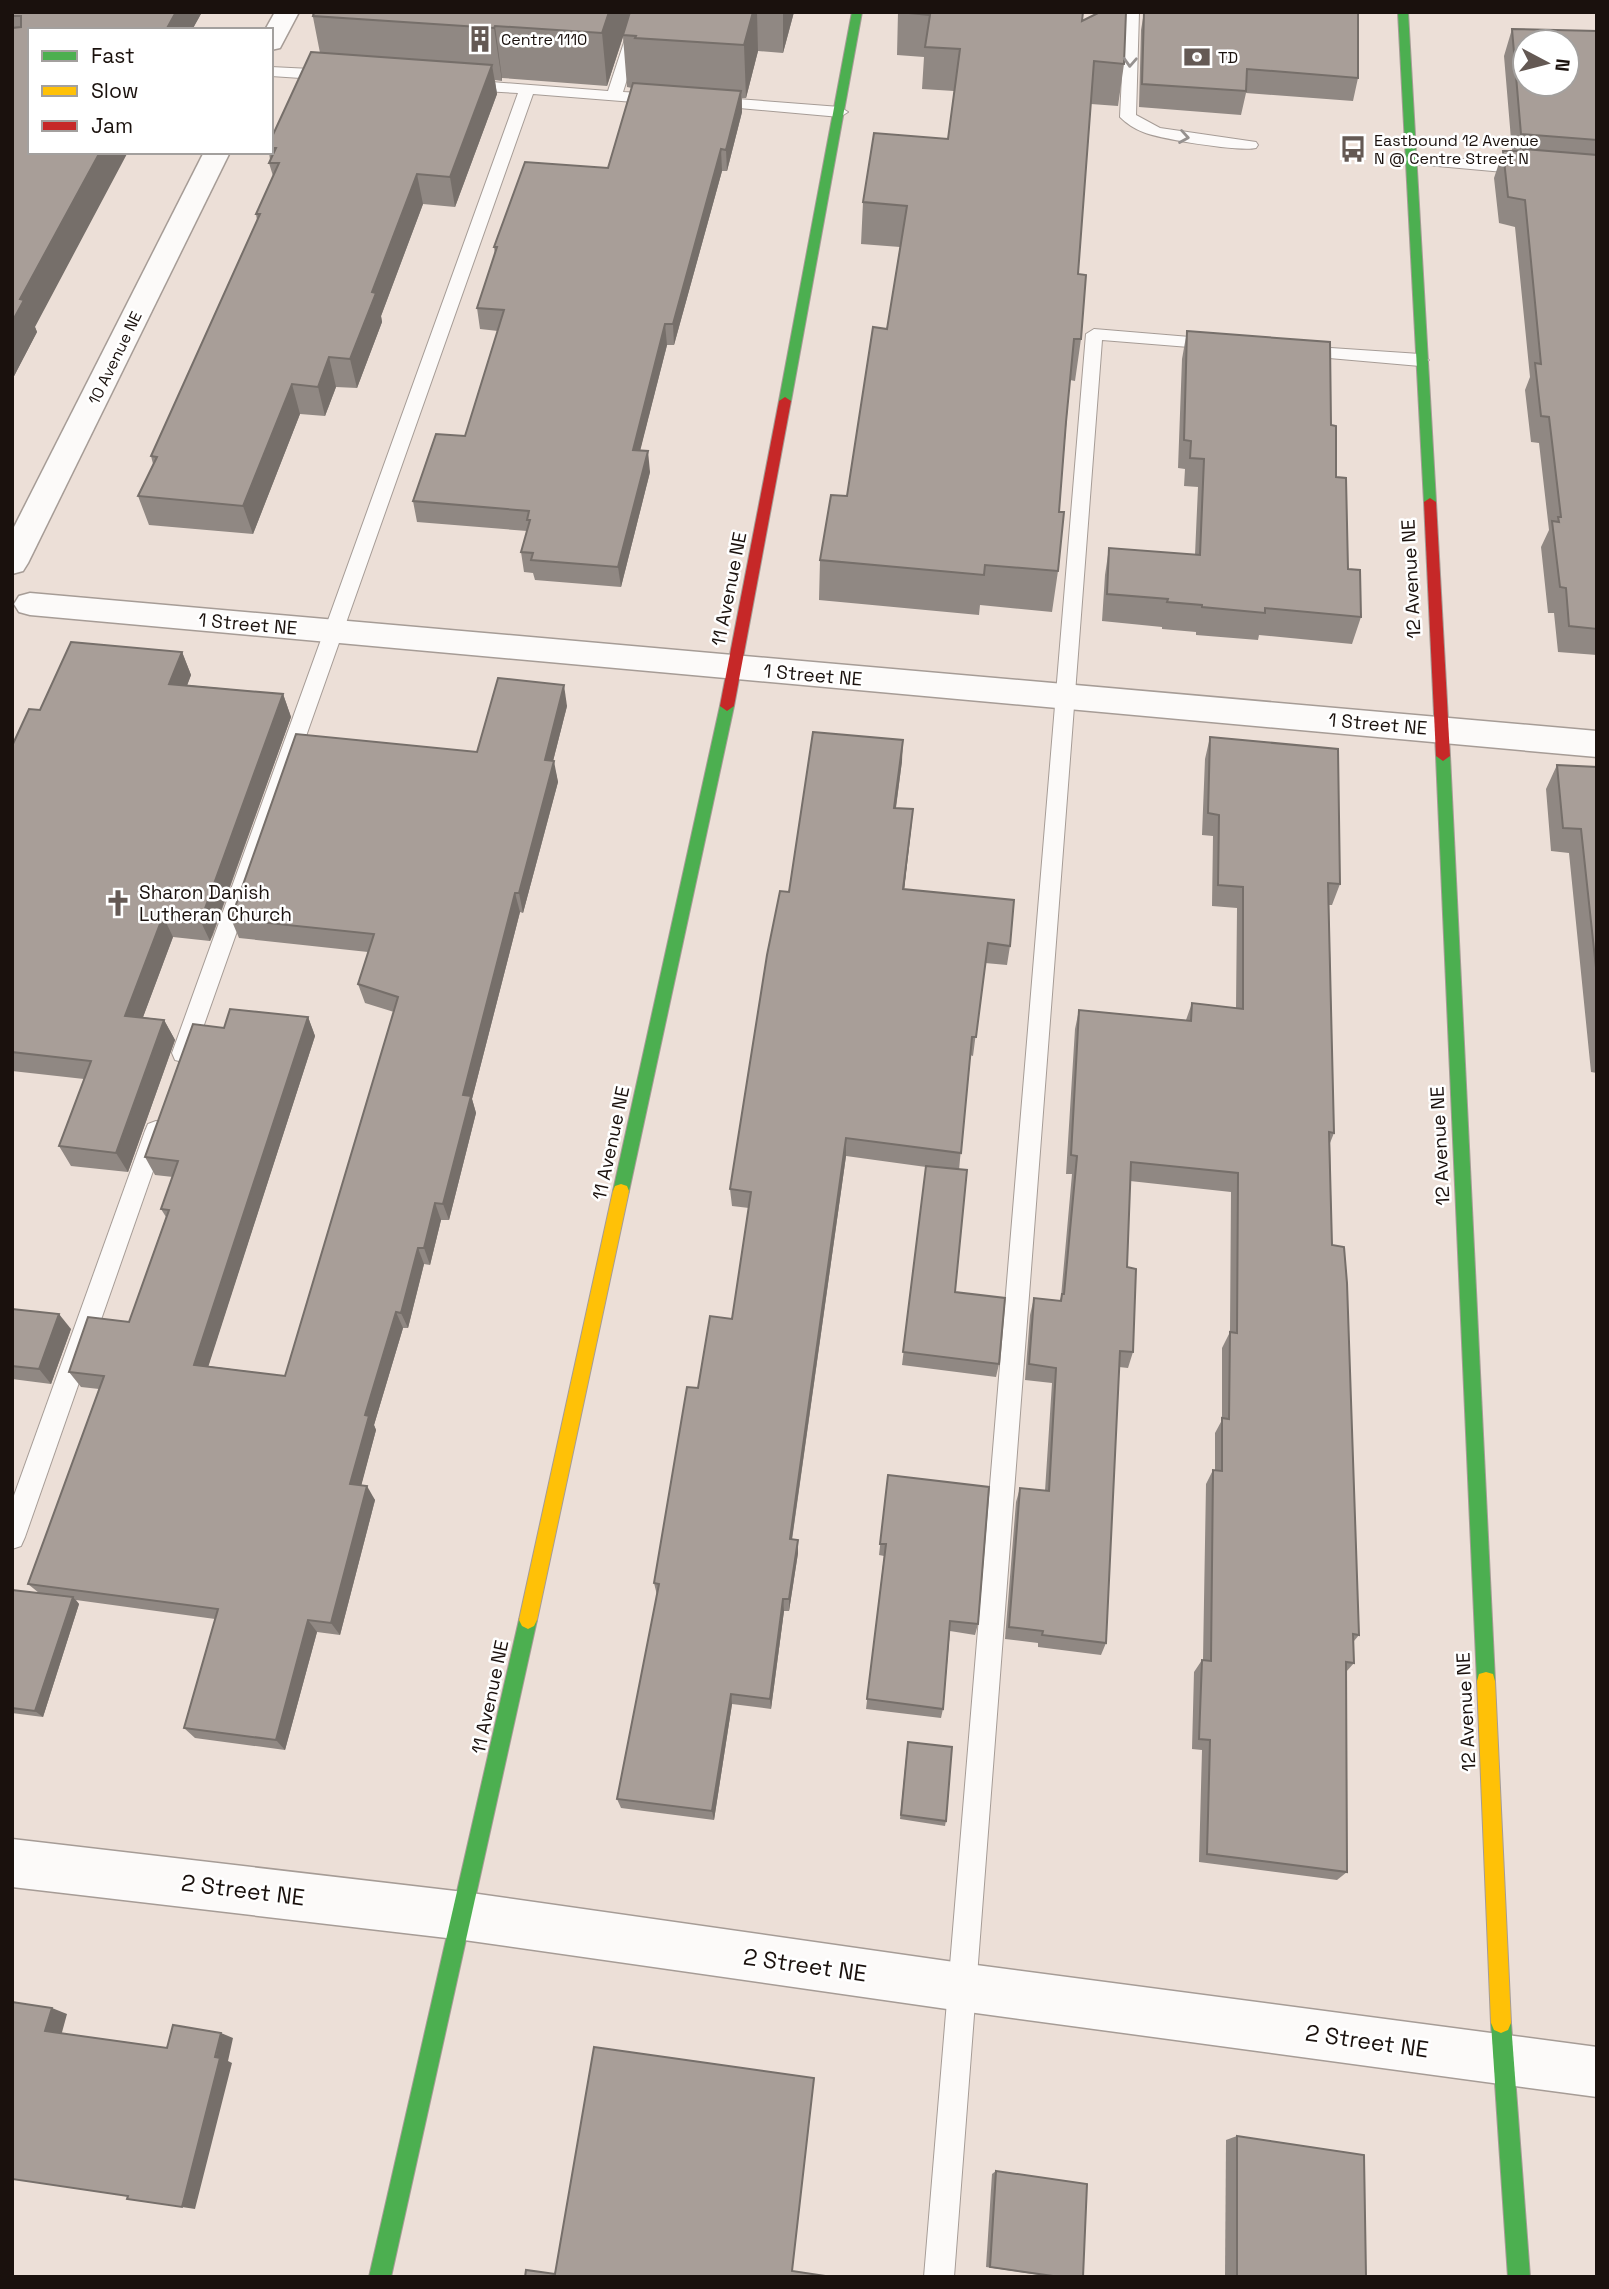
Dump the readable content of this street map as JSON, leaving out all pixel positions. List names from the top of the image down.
{
  "streets": {
    "street": [
      "10 Avenue NE",
      "12 Avenue NE",
      "11 Avenue NE",
      "1 Street NE",
      "2 Street NE"
    ]
  },
  "crossings": [
    ["12 Avenue NE", "1 Street NE"],
    ["12 Avenue NE", "2 Street NE"],
    ["11 Avenue NE", "1 Street NE"],
    ["11 Avenue NE", "2 Street NE"]
  ],
  "places": {
    "building": ["Centre 1110"],
    "bank": ["TD"],
    "bus stop": ["Eastbound 12 Avenue N @ Centre Street N"],
    "church": ["Sharon Danish Lutheran Church"]
  },
  "legend": ["Fast", "Slow", "Jam"],
  "north": "right"
}
